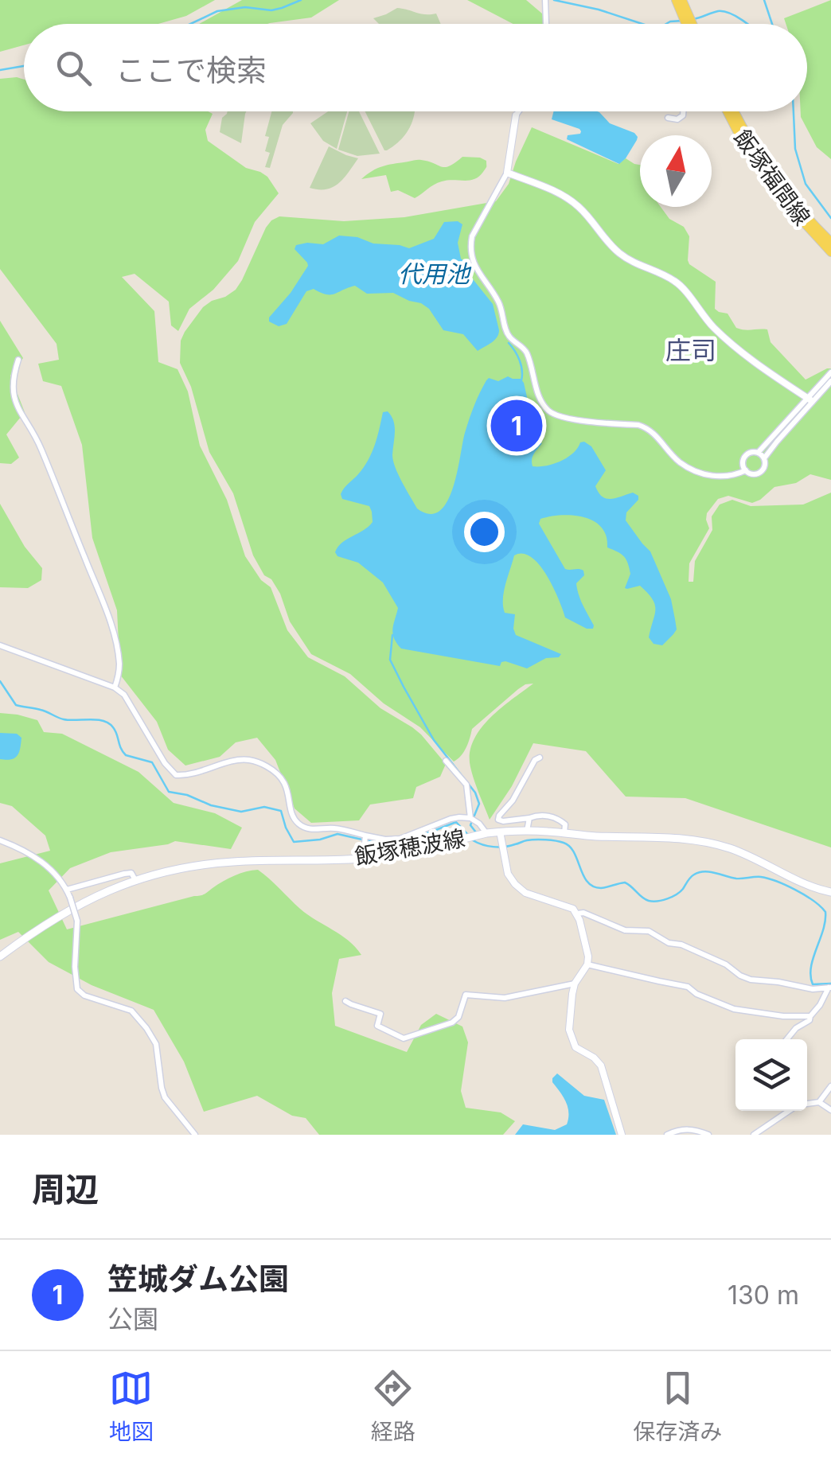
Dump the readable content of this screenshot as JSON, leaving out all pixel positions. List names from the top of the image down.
{
  "streets": {
    "main road": ["飯塚福間線", "飯塚穂波線"]
  },
  "districts": ["庄司"],
  "water": ["代用池"],
  "north": "top",
  "page": {
    "search": "ここで検索",
    "pins": "1",
    "heading": "周辺",
    "list": [
      {
        "mark": "1",
        "name": "笠城ダム公園",
        "note": "公園",
        "value": "130 m"
      }
    ],
    "nav": ["地図", "経路", "保存済み"]
  }
}
